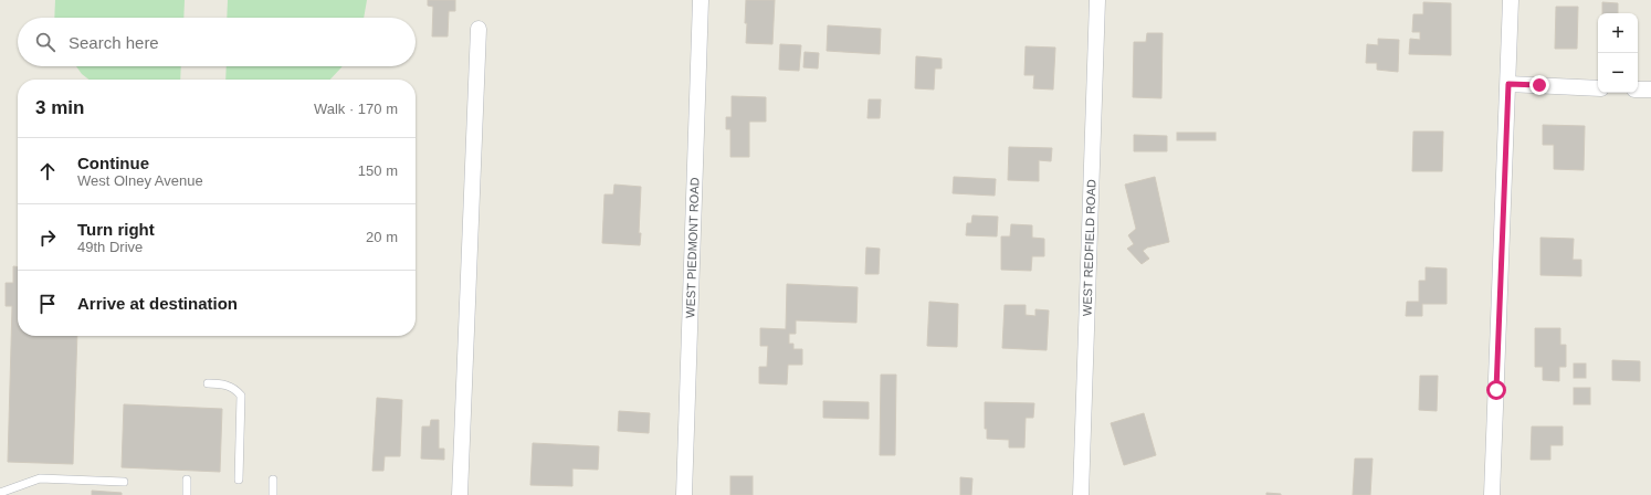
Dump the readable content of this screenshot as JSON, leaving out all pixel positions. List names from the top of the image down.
{
  "streets": {
    "street": ["WEST PIEDMONT ROAD", "WEST REDFIELD ROAD"]
  },
  "page": {
    "map_buttons": ["+", "−"],
    "search": "Search here",
    "heading": ["3 min", "Walk · 170 m"],
    "list": [
      ["Continue", "West Olney Avenue", "150 m"],
      ["Turn right", "49th Drive", "20 m"],
      "Arrive at destination"
    ]
  }
}
